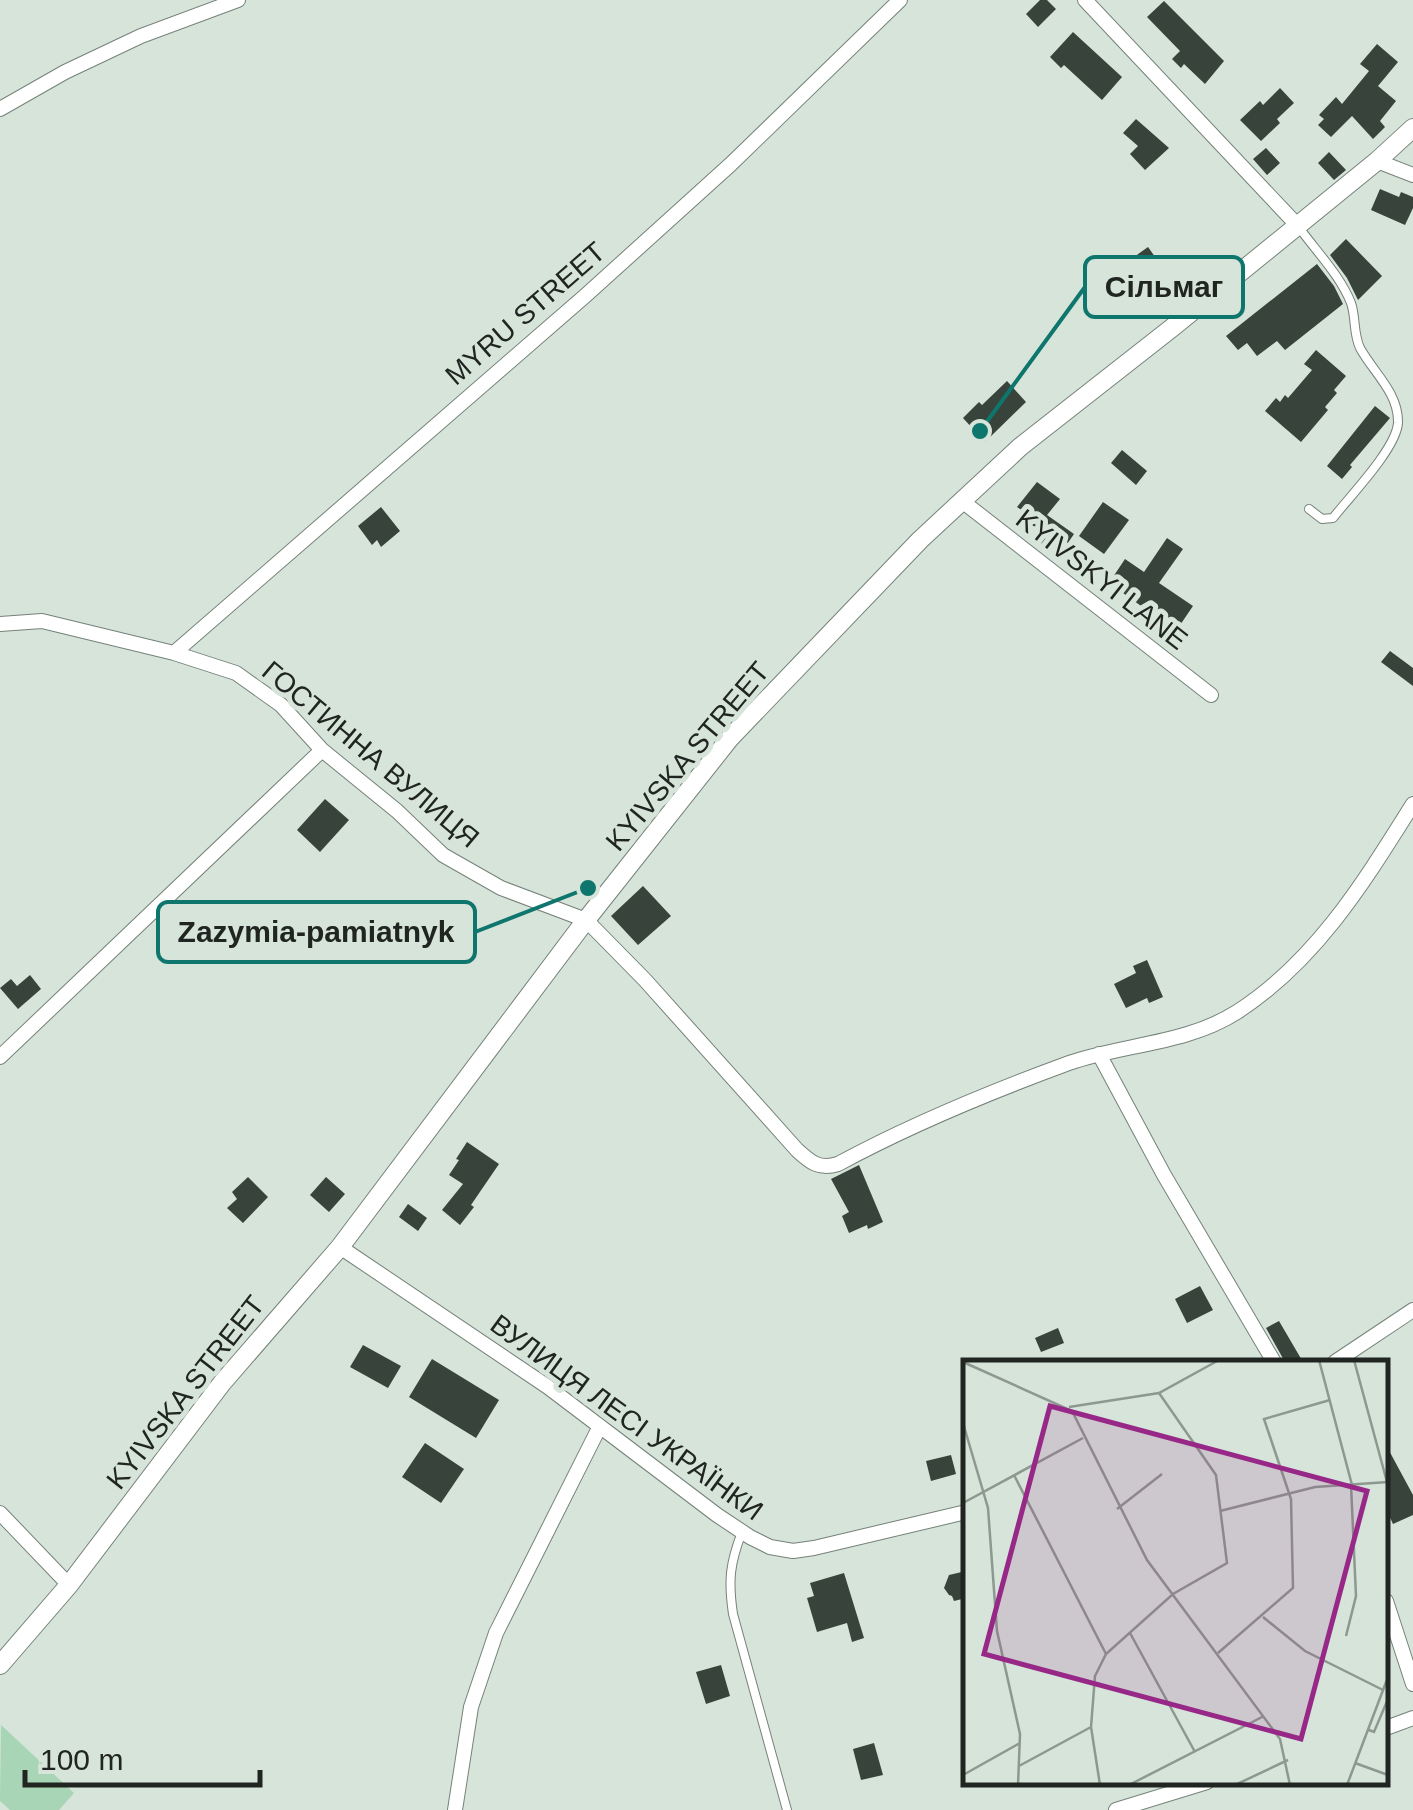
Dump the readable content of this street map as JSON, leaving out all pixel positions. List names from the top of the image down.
{
  "streets": {
    "street": [
      "MYRU STREET",
      "KYIVSKYI LANE",
      "ГОСТИННА ВУЛИЦЯ",
      "KYIVSKA STREET",
      "ВУЛИЦЯ ЛЕСІ УКРАЇНКИ"
    ]
  },
  "crossings": [
    ["MYRU STREET", "ГОСТИННА ВУЛИЦЯ"],
    ["KYIVSKYI LANE", "KYIVSKA STREET"],
    ["ГОСТИННА ВУЛИЦЯ", "KYIVSKA STREET"],
    ["KYIVSKA STREET", "ВУЛИЦЯ ЛЕСІ УКРАЇНКИ"]
  ],
  "places": ["Сільмаг", "Zazymia-pamiatnyk"],
  "scale_bar": "100 m"
}
